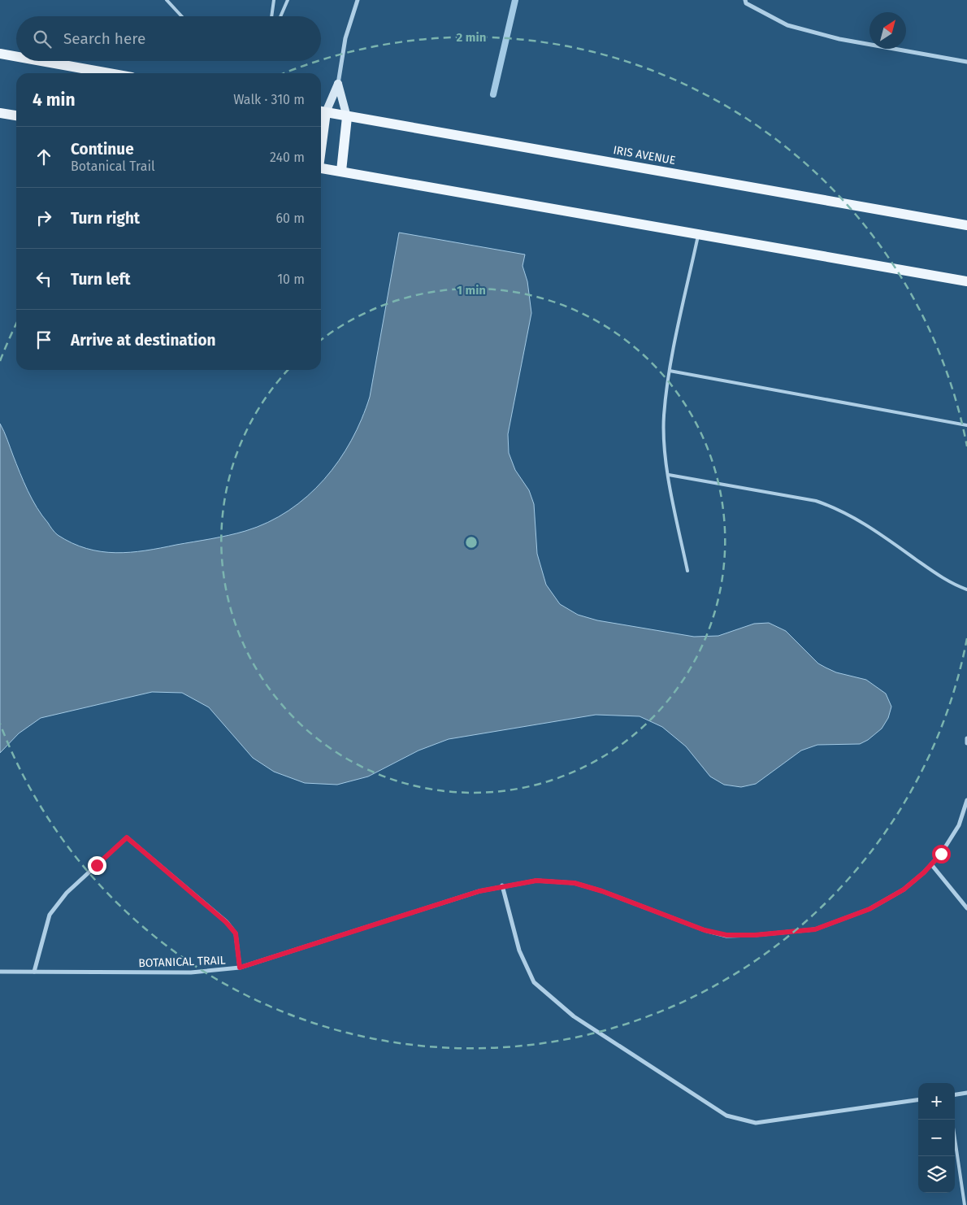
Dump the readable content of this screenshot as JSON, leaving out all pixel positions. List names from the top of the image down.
{
  "streets": {
    "main road": ["IRIS AVENUE"],
    "street": ["BOTANICAL TRAIL"]
  },
  "north": "top right",
  "page": {
    "search": "Search here",
    "heading": ["4 min", "Walk · 310 m"],
    "list": [
      ["Continue", "Botanical Trail", "240 m"],
      ["Turn right", "60 m"],
      ["Turn left", "10 m"],
      "Arrive at destination"
    ],
    "map_buttons": ["+", "−"]
  },
  "rings": ["2 min", "1 min"]
}
